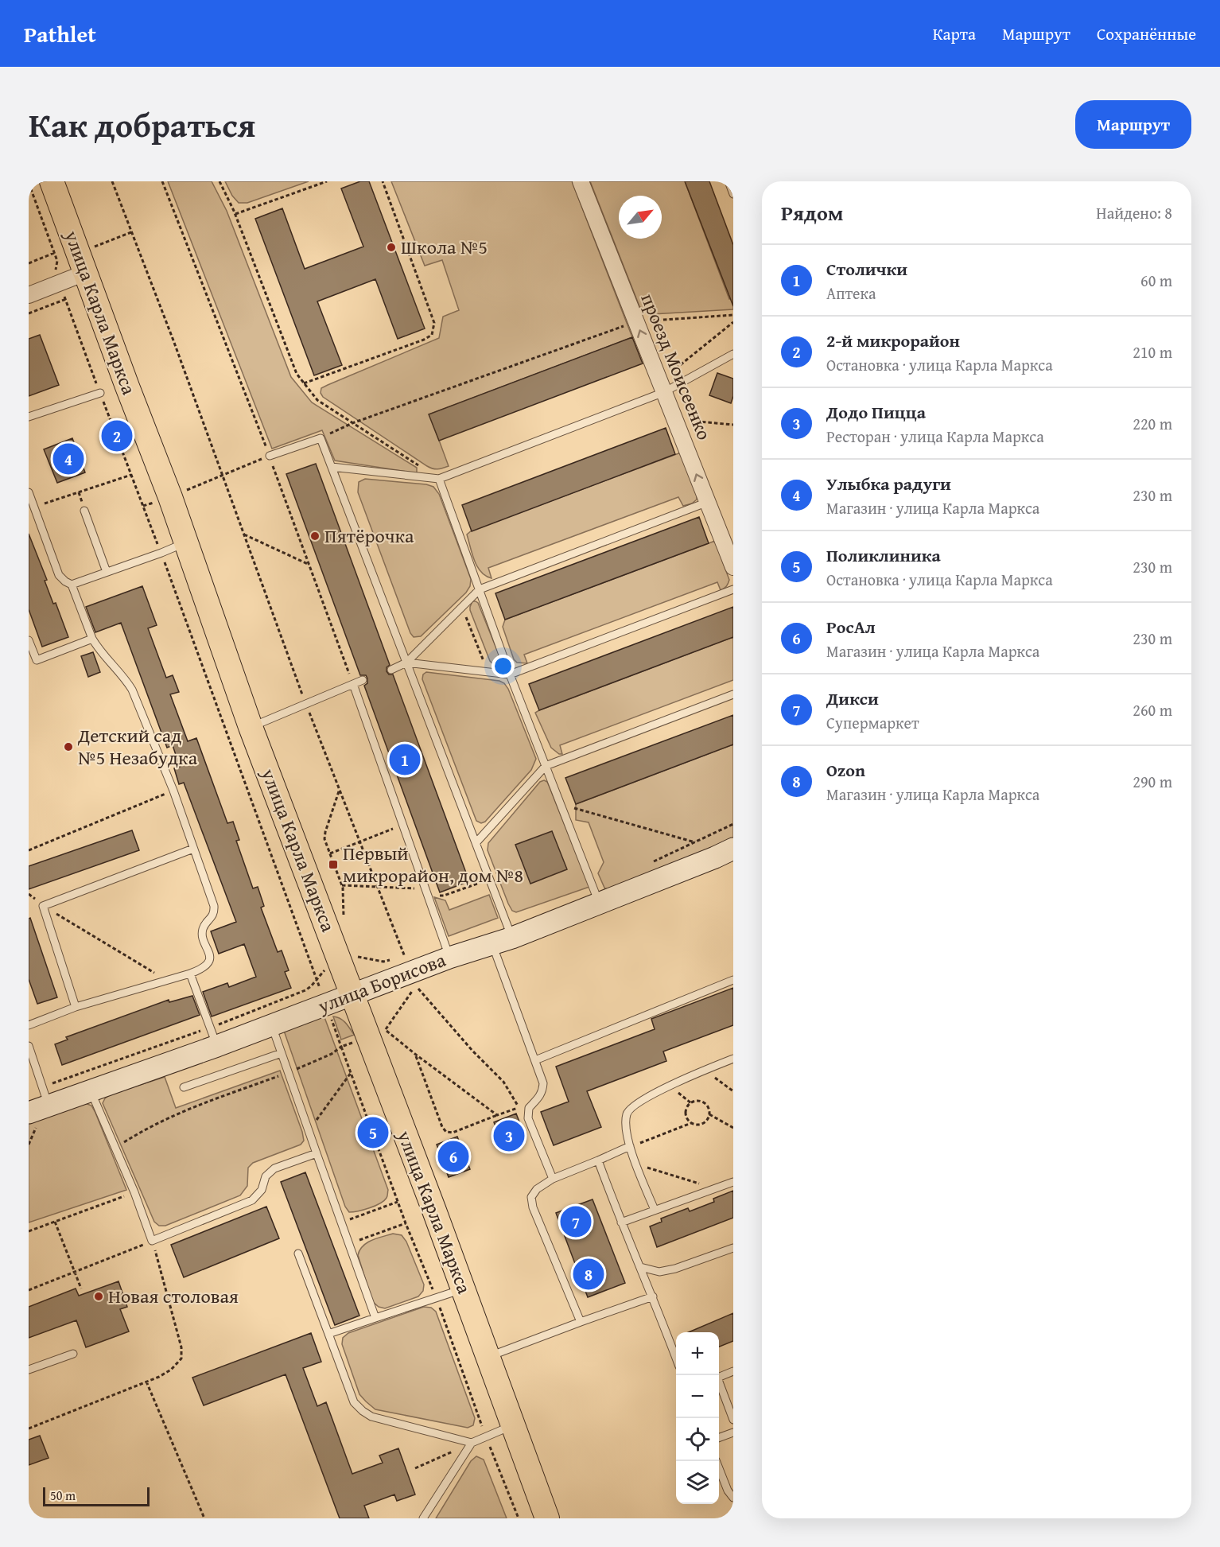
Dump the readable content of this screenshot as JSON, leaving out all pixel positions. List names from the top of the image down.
{
  "streets": {
    "main road": ["улица Карла Маркса"],
    "street": ["проезд Моисеенко", "улица Борисова"]
  },
  "crossings": [
    ["улица Карла Маркса", "улица Борисова"]
  ],
  "one_way": ["проезд Моисеенко"],
  "places": {
    "other": [
      "Школа №5",
      "Пятёрочка",
      "Детский сад №5 Незабудка",
      "Новая столовая"
    ],
    "transit": ["Первый микрорайон, дом №8"]
  },
  "scale_bar": "50 m",
  "north": "top right",
  "page": {
    "header": "Pathlet",
    "nav": ["Карта", "Маршрут", "Сохранённые"],
    "title": "Как добраться",
    "buttons": "Маршрут",
    "heading": ["Рядом", "Найдено: 8"],
    "list": [
      {
        "mark": "1",
        "name": "Столички",
        "note": "Аптека",
        "value": "60 m"
      },
      {
        "mark": "2",
        "name": "2-й микрорайон",
        "note": "Остановка · улица Карла Маркса",
        "value": "210 m"
      },
      {
        "mark": "3",
        "name": "Додо Пицца",
        "note": "Ресторан · улица Карла Маркса",
        "value": "220 m"
      },
      {
        "mark": "4",
        "name": "Улыбка радуги",
        "note": "Магазин · улица Карла Маркса",
        "value": "230 m"
      },
      {
        "mark": "5",
        "name": "Поликлиника",
        "note": "Остановка · улица Карла Маркса",
        "value": "230 m"
      },
      {
        "mark": "6",
        "name": "РосАл",
        "note": "Магазин · улица Карла Маркса",
        "value": "230 m"
      },
      {
        "mark": "7",
        "name": "Дикси",
        "note": "Супермаркет",
        "value": "260 m"
      },
      {
        "mark": "8",
        "name": "Ozon",
        "note": "Магазин · улица Карла Маркса",
        "value": "290 m"
      }
    ],
    "pins": [
      "2",
      "4",
      "1",
      "5",
      "3",
      "6",
      "7",
      "8"
    ],
    "map_buttons": ["+", "−"],
    "scale": "50 m"
  }
}
